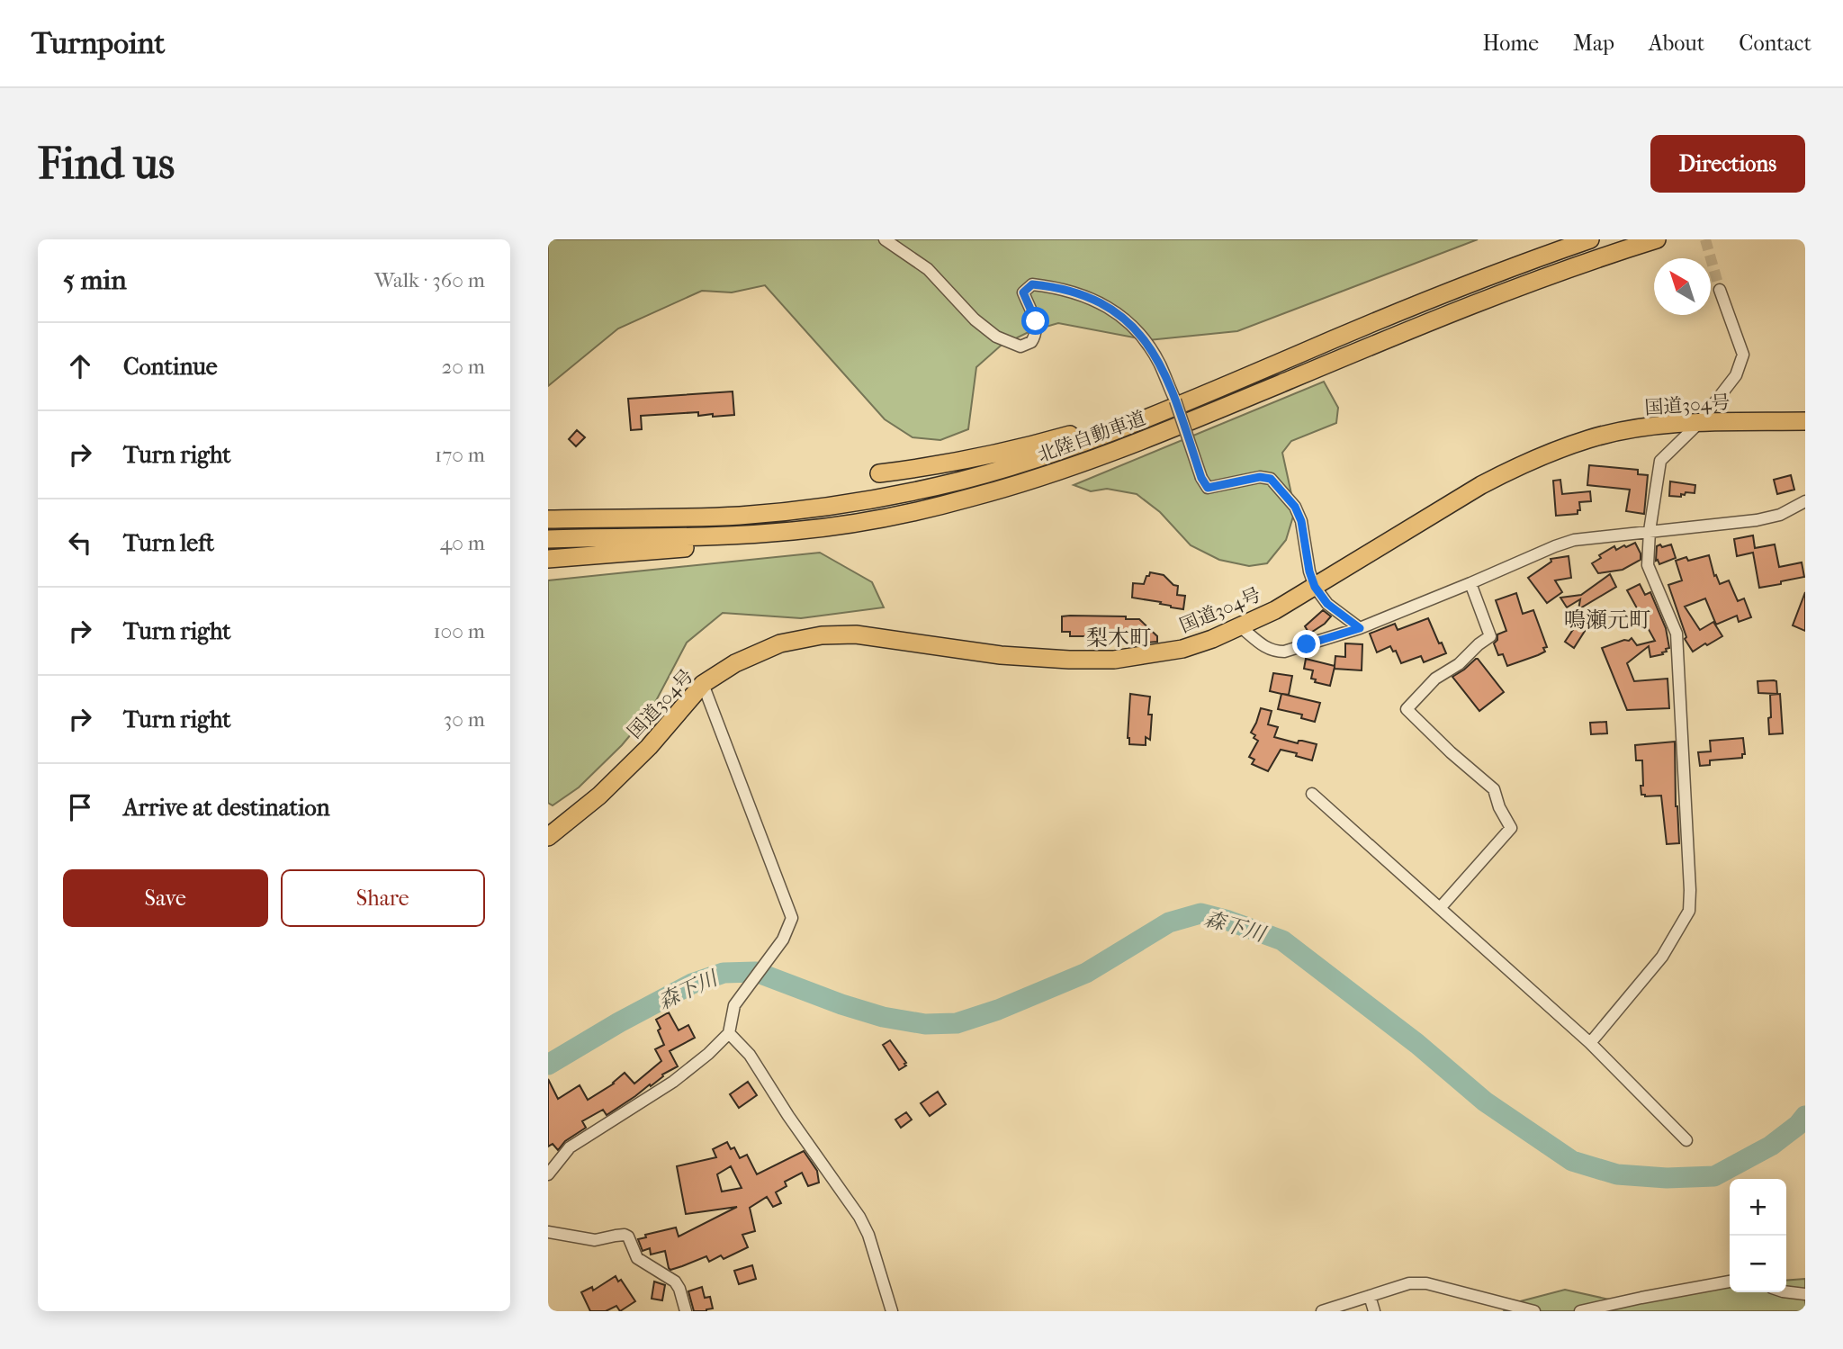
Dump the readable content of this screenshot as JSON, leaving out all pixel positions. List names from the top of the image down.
{
  "streets": {
    "highway": ["国道304号", "北陸自動車道"]
  },
  "districts": ["鳴瀬元町", "梨木町"],
  "water": ["森下川"],
  "north": "top left",
  "page": {
    "header": "Turnpoint",
    "nav": [
      "Home",
      "Map",
      "About",
      "Contact"
    ],
    "buttons": [
      "Directions",
      ["Save", "Share"]
    ],
    "title": "Find us",
    "heading": ["5 min", "Walk · 360 m"],
    "list": [
      ["Continue", "20 m"],
      ["Turn right", "170 m"],
      ["Turn left", "40 m"],
      ["Turn right", "100 m"],
      ["Turn right", "30 m"],
      "Arrive at destination"
    ],
    "map_buttons": ["+", "−"]
  }
}
